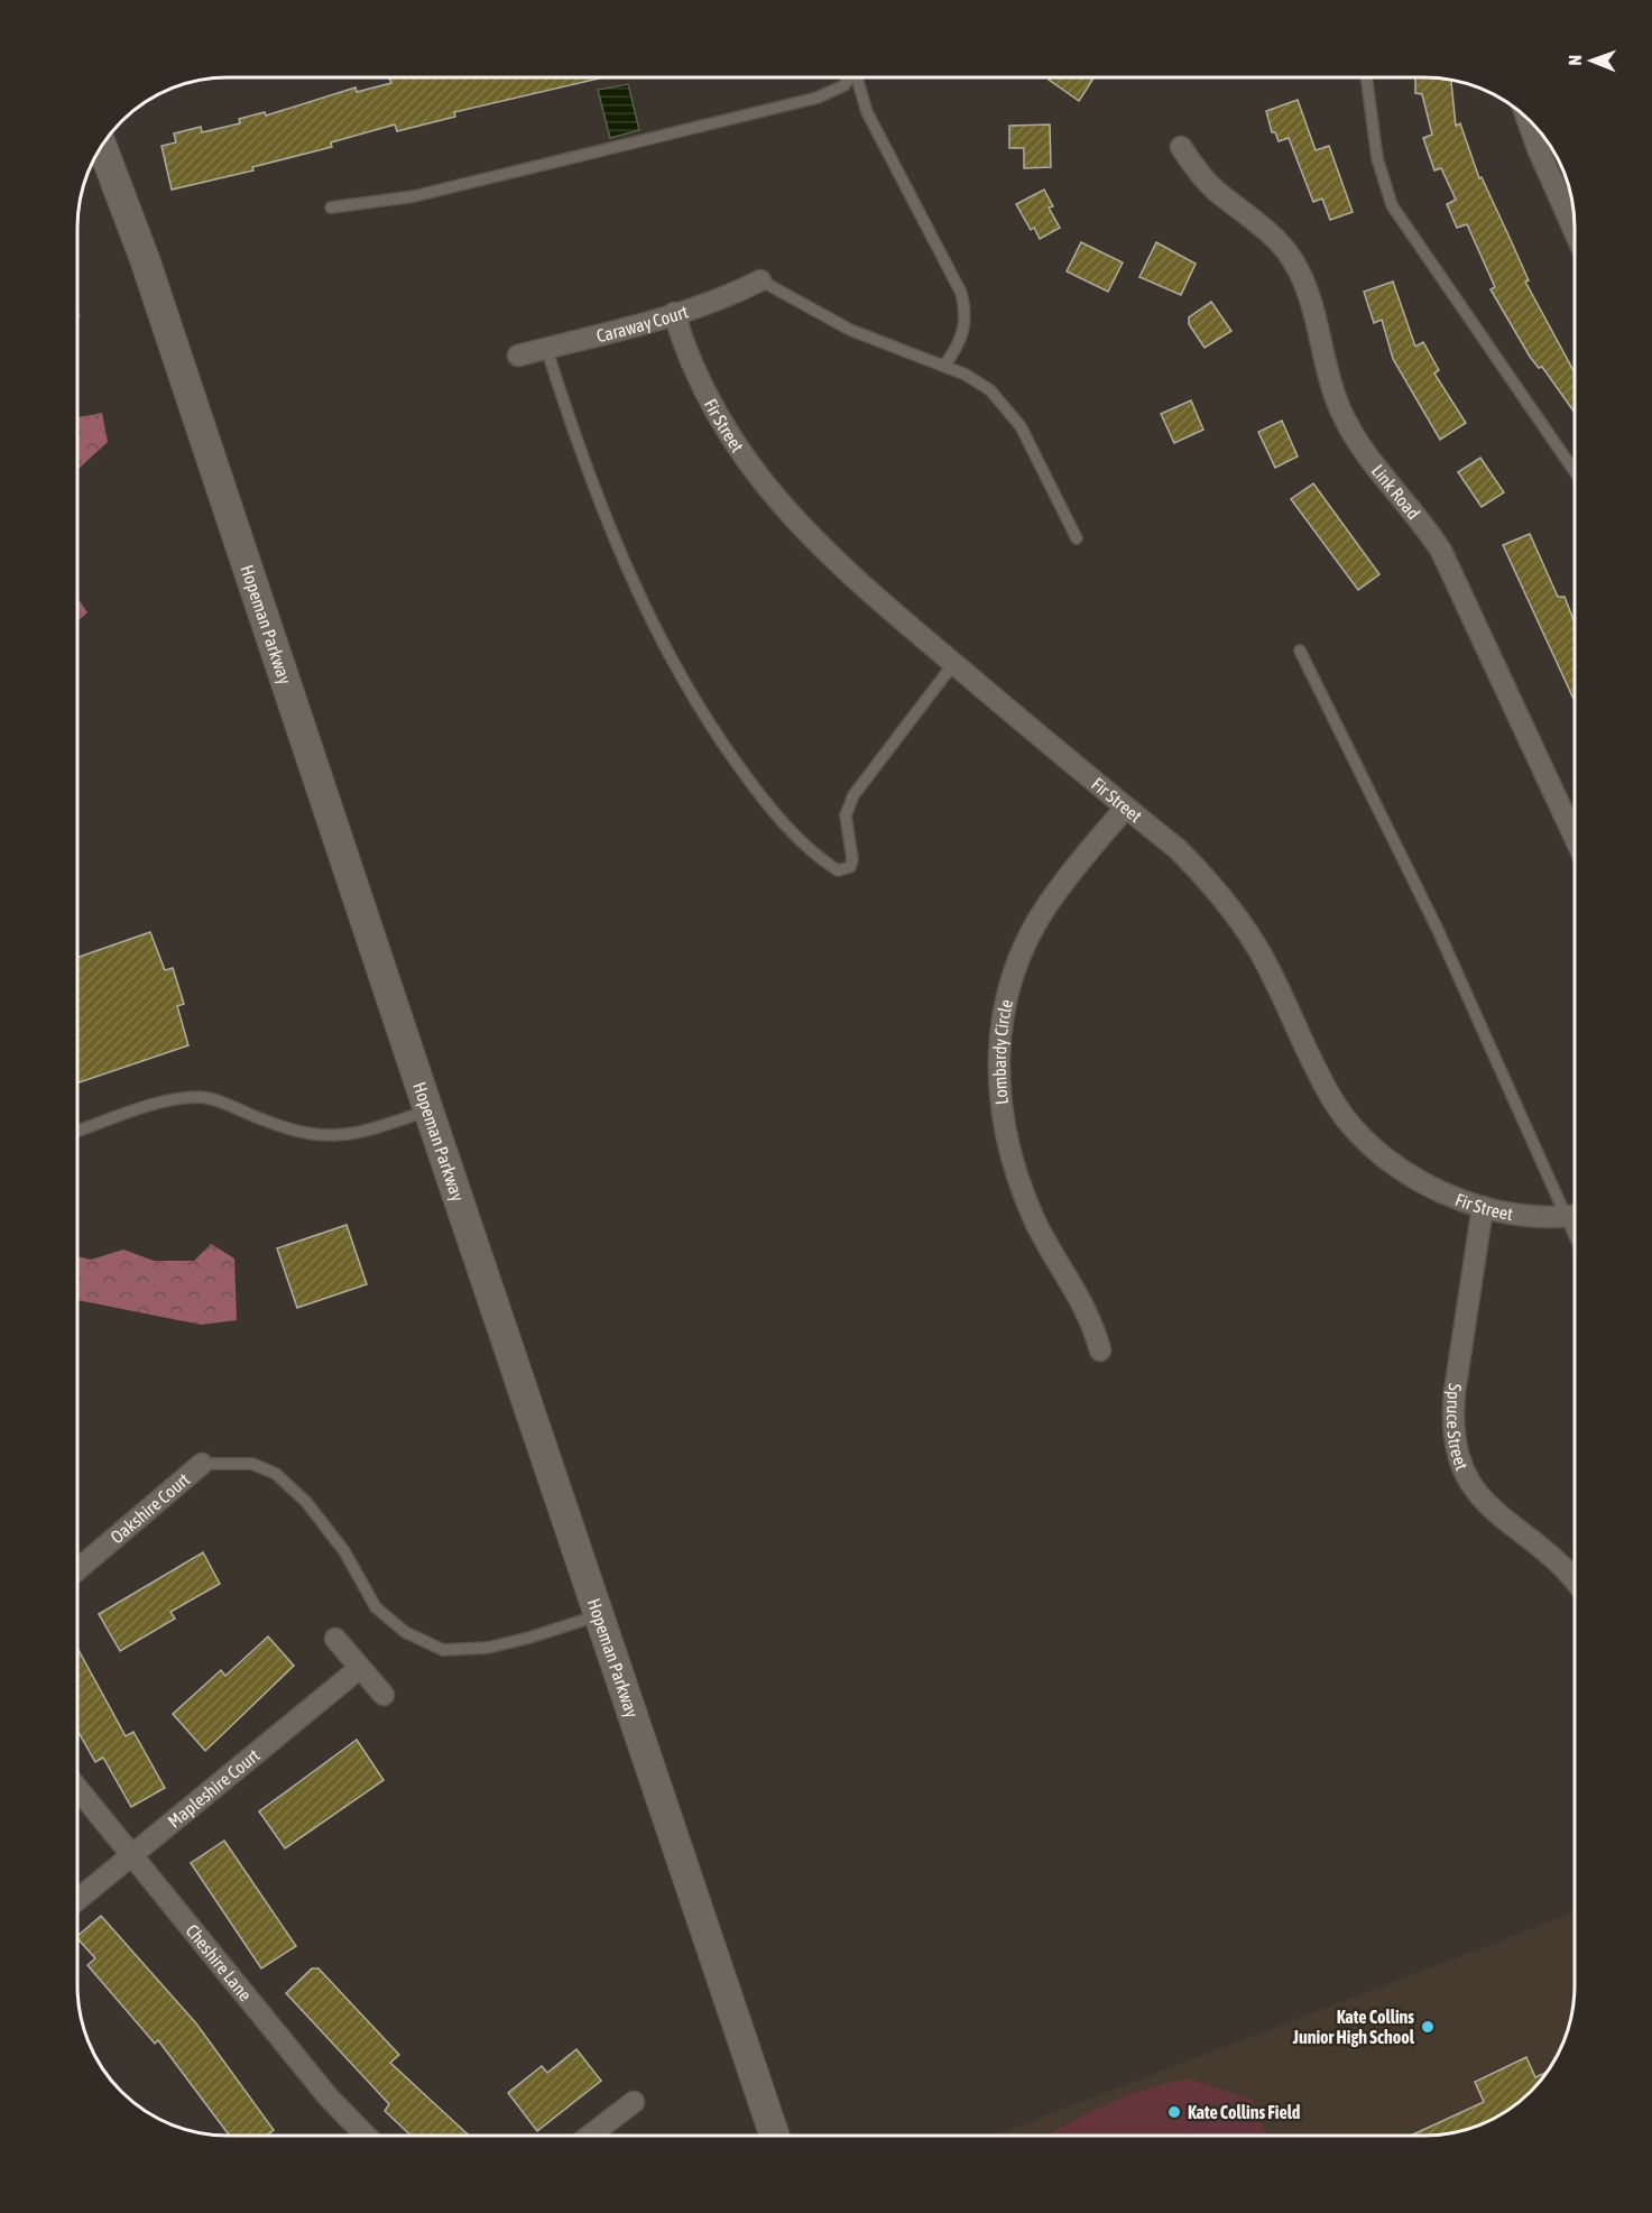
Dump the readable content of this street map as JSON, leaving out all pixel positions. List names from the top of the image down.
{
  "streets": {
    "main road": ["Hopeman Parkway"],
    "street": [
      "Caraway Court",
      "Fir Street",
      "Link Road",
      "Lombardy Circle",
      "Spruce Street",
      "Oakshire Court",
      "Mapleshire Court",
      "Cheshire Lane"
    ]
  },
  "crossings": [
    ["Caraway Court", "Fir Street"],
    ["Fir Street", "Lombardy Circle"],
    ["Fir Street", "Spruce Street"],
    ["Mapleshire Court", "Cheshire Lane"]
  ],
  "places": ["Kate Collins Junior High School", "Kate Collins Field"],
  "north": "left"
}
